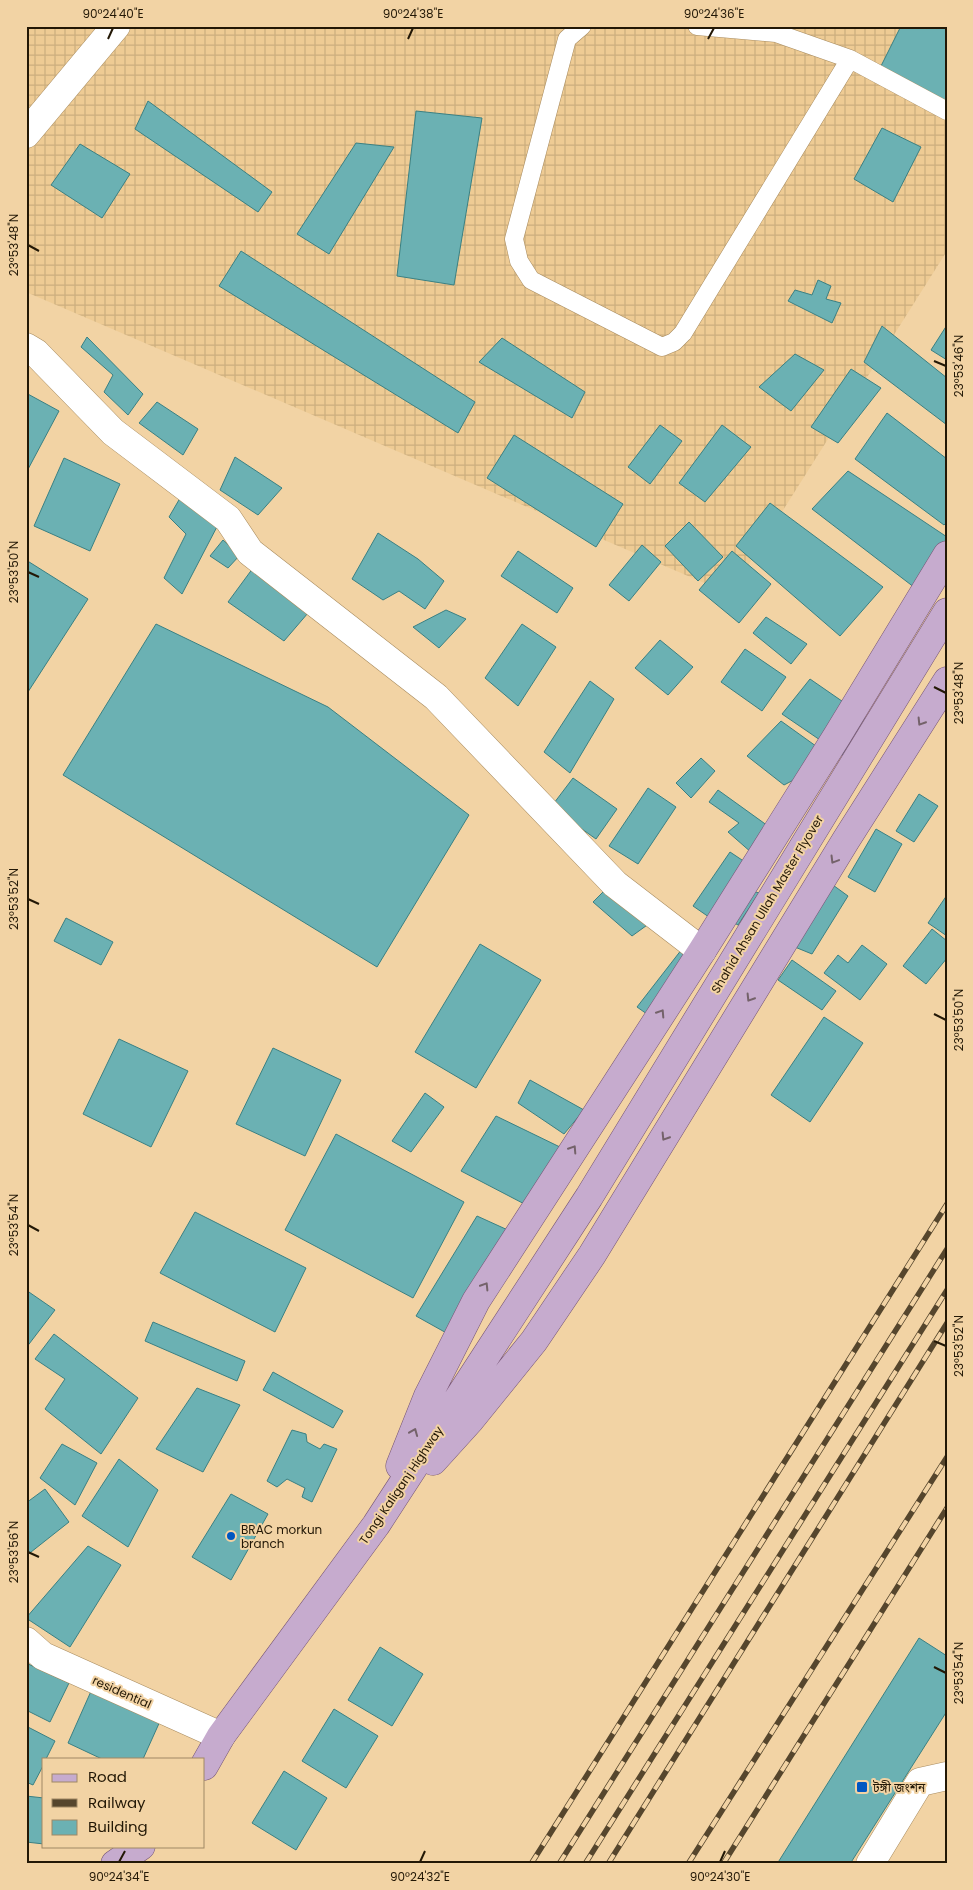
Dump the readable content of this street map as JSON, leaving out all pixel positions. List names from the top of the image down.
{
  "streets": {
    "main road": ["Shahid Ahsan Ullah Master Flyover", "Tongi Kaliganj Highway"],
    "street": ["residential"]
  },
  "crossings": [
    ["Shahid Ahsan Ullah Master Flyover", "Tongi Kaliganj Highway"],
    ["Tongi Kaliganj Highway", "residential"]
  ],
  "places": {
    "other": ["BRAC morkun branch"],
    "transit": ["টঙ্গী জংশন"]
  },
  "legend": ["Road", "Railway", "Building"],
  "coordinates": [
    "90°24'40\"E",
    "90°24'38\"E",
    "90°24'36\"E",
    "23°53'48\"N",
    "23°53'46\"N",
    "23°53'50\"N",
    "23°53'52\"N",
    "23°53'54\"N",
    "23°53'56\"N",
    "90°24'34\"E",
    "90°24'32\"E",
    "90°24'30\"E"
  ]
}
